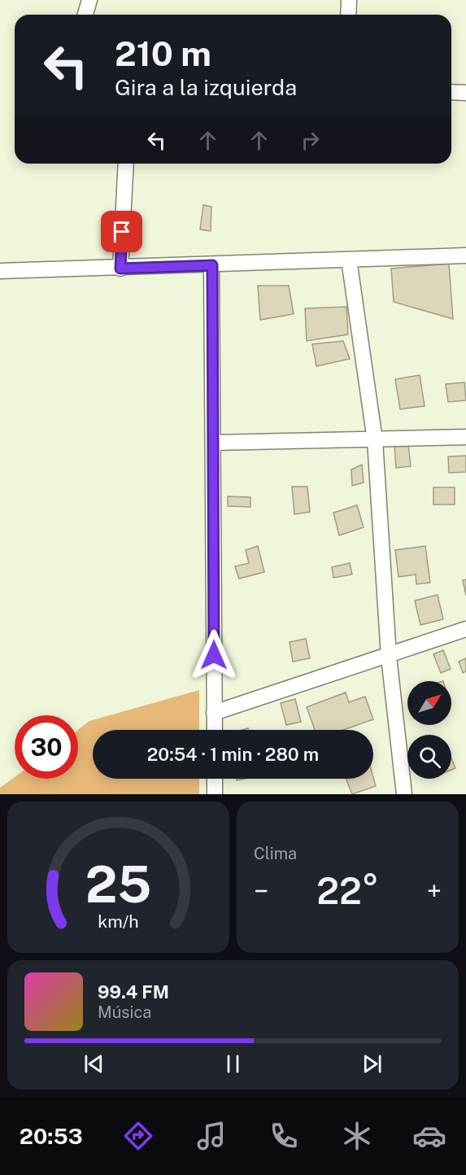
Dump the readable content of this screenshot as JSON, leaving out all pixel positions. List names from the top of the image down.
{
  "north": "top right",
  "page": {
    "turn": ["210 m", "Gira a la izquierda"],
    "limit": "30",
    "trip": "20:54 · 1 min · 280 m",
    "tile": "Clima",
    "heat": ["−", "22°", "+"],
    "song": ["99.4 FM", "Música"],
    "tabs": "20:53",
    "gauge": ["25", "km/h"]
  }
}
